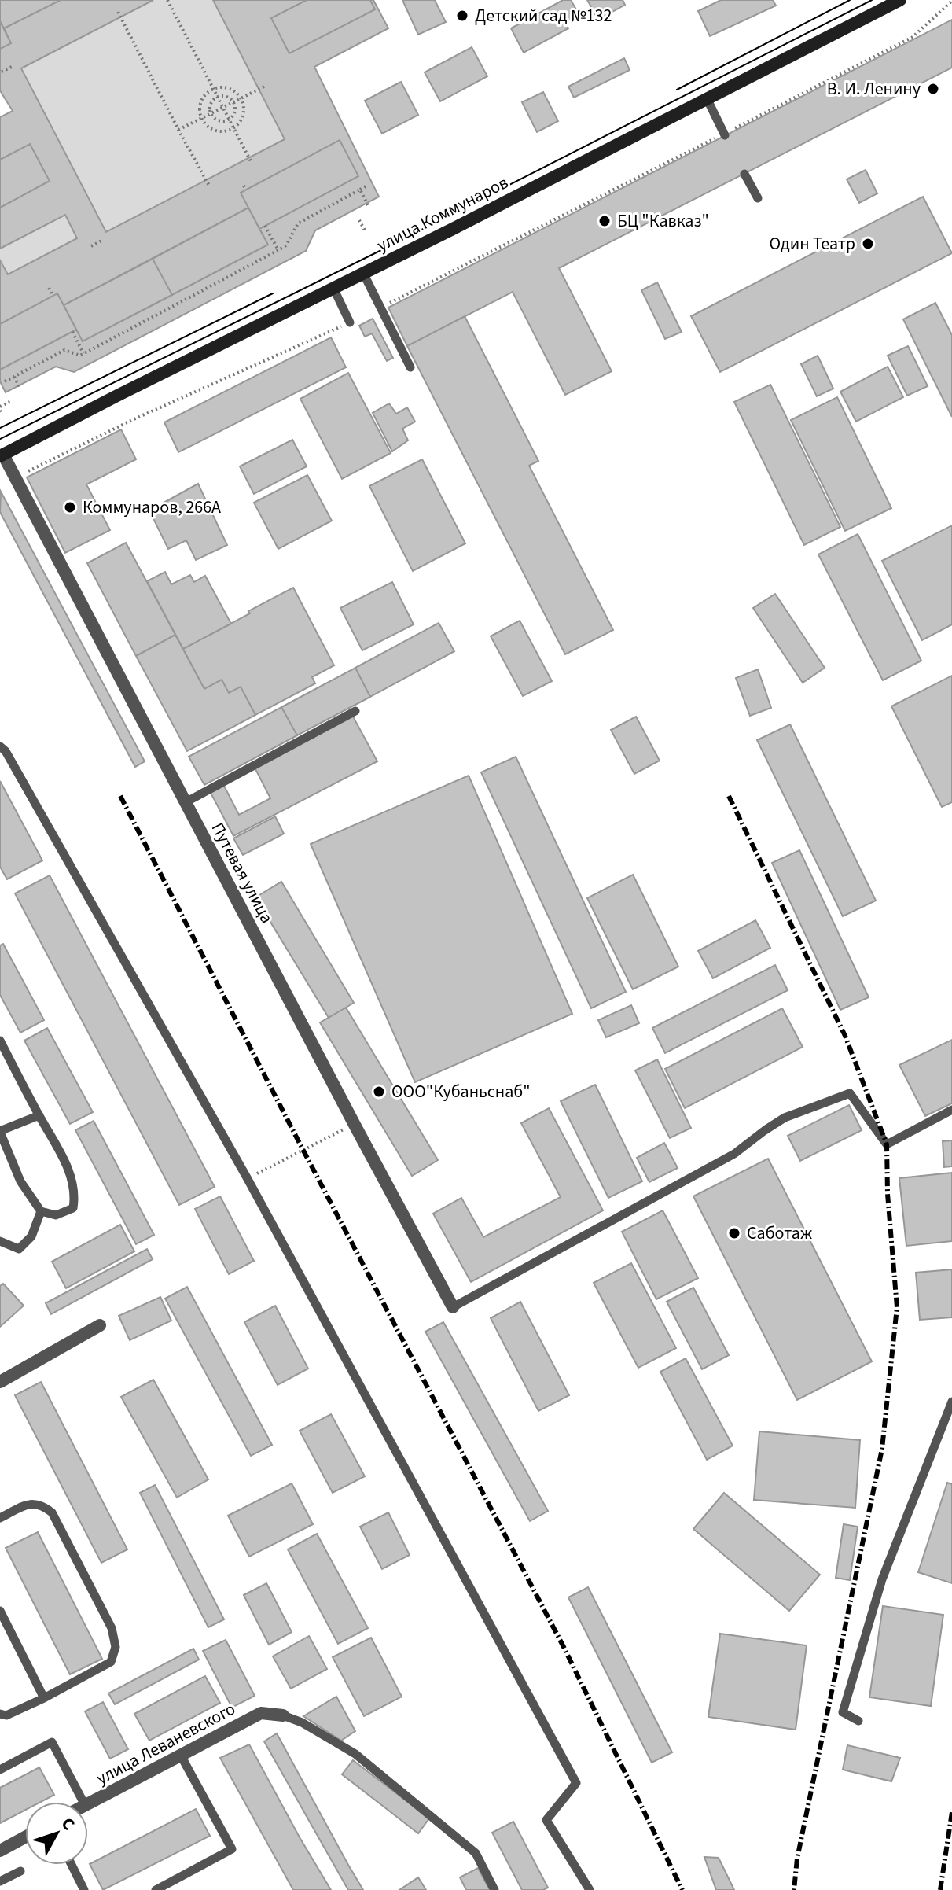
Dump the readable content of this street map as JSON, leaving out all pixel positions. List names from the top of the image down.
{
  "streets": {
    "main road": ["улица Коммунаров"],
    "street": ["Путевая улица", "улица Леваневского"]
  },
  "crossings": [
    ["улица Коммунаров", "Путевая улица"]
  ],
  "places": [
    "Детский сад №132",
    "В. И. Ленину",
    "БЦ \"Кавказ\"",
    "Один Театр",
    "Коммунаров, 266А",
    "ООО\"Кубаньснаб\"",
    "Саботаж"
  ],
  "north": "top right"
}
